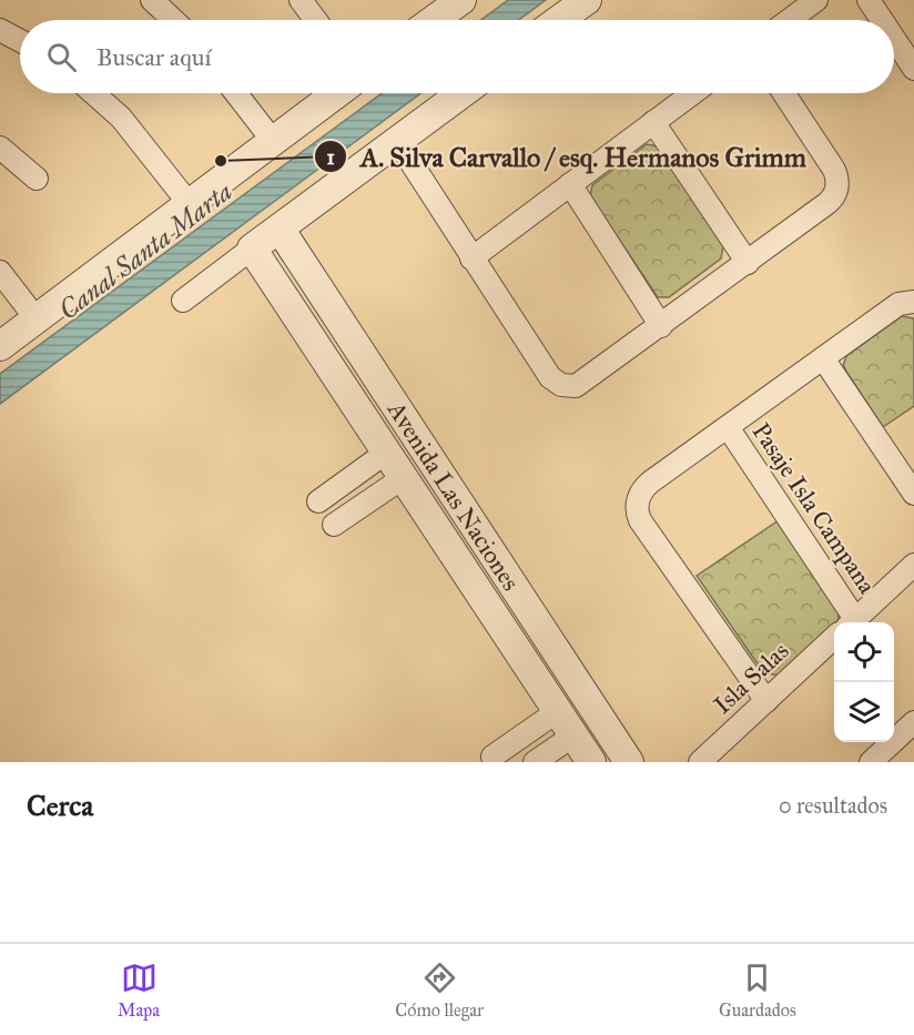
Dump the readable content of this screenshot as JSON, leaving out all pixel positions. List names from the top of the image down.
{
  "streets": {
    "street": ["Avenida Las Naciones", "Pasaje Isla Campana", "Isla Salas"]
  },
  "water": ["Canal Santa Marta"],
  "places": ["A. Silva Carvallo / esq. Hermanos Grimm"],
  "page": {
    "search": "Buscar aquí",
    "heading": ["Cerca", "0 resultados"],
    "nav": ["Mapa", "Cómo llegar", "Guardados"]
  }
}
